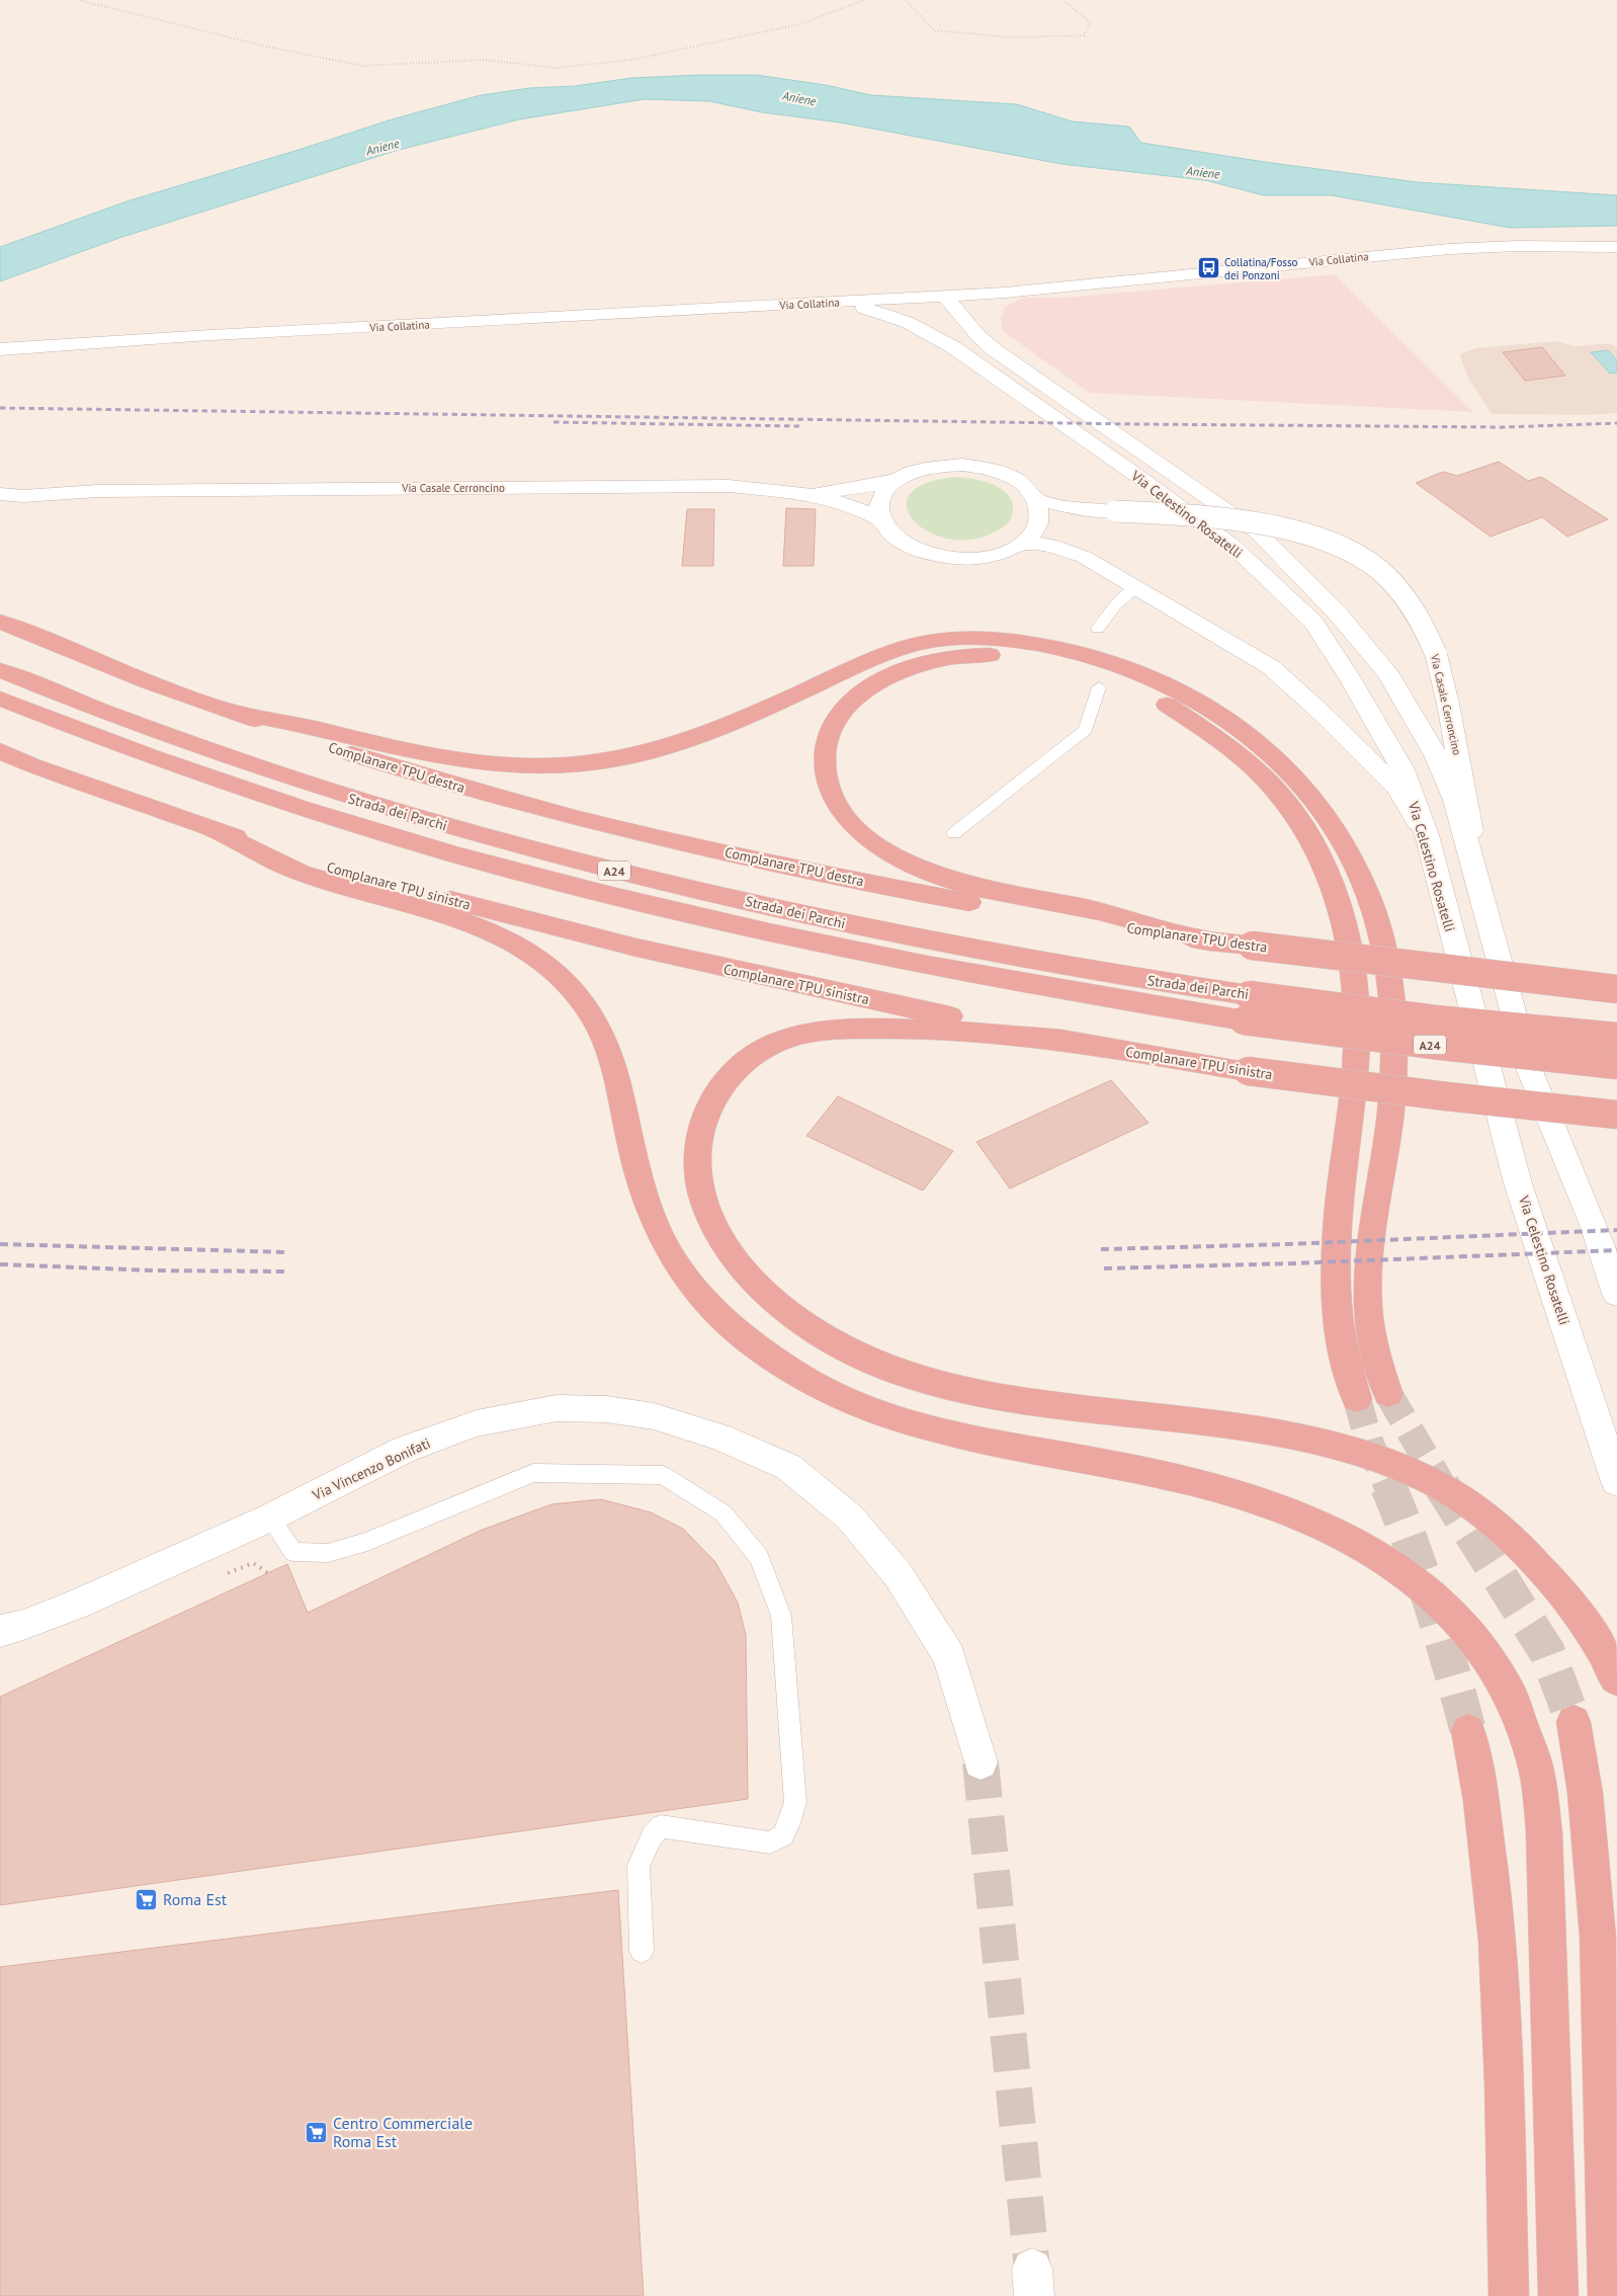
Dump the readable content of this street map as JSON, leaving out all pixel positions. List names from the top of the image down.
{
  "streets": {
    "highway": [
      "Complanare TPU destra",
      "Strada dei Parchi",
      "A24",
      "Complanare TPU sinistra"
    ],
    "street": [
      "Via Collatina",
      "Via Casale Cerroncino",
      "Via Celestino Rosatelli",
      "Via Vincenzo Bonifati"
    ]
  },
  "crossings": [
    ["Via Collatina", "Via Celestino Rosatelli"],
    ["Via Casale Cerroncino", "Via Celestino Rosatelli"]
  ],
  "water": ["Aniene"],
  "places": {
    "bus stop": ["Collatina/Fosso dei Ponzoni"],
    "supermarket": ["Roma Est", "Centro Commerciale Roma Est"]
  }
}
